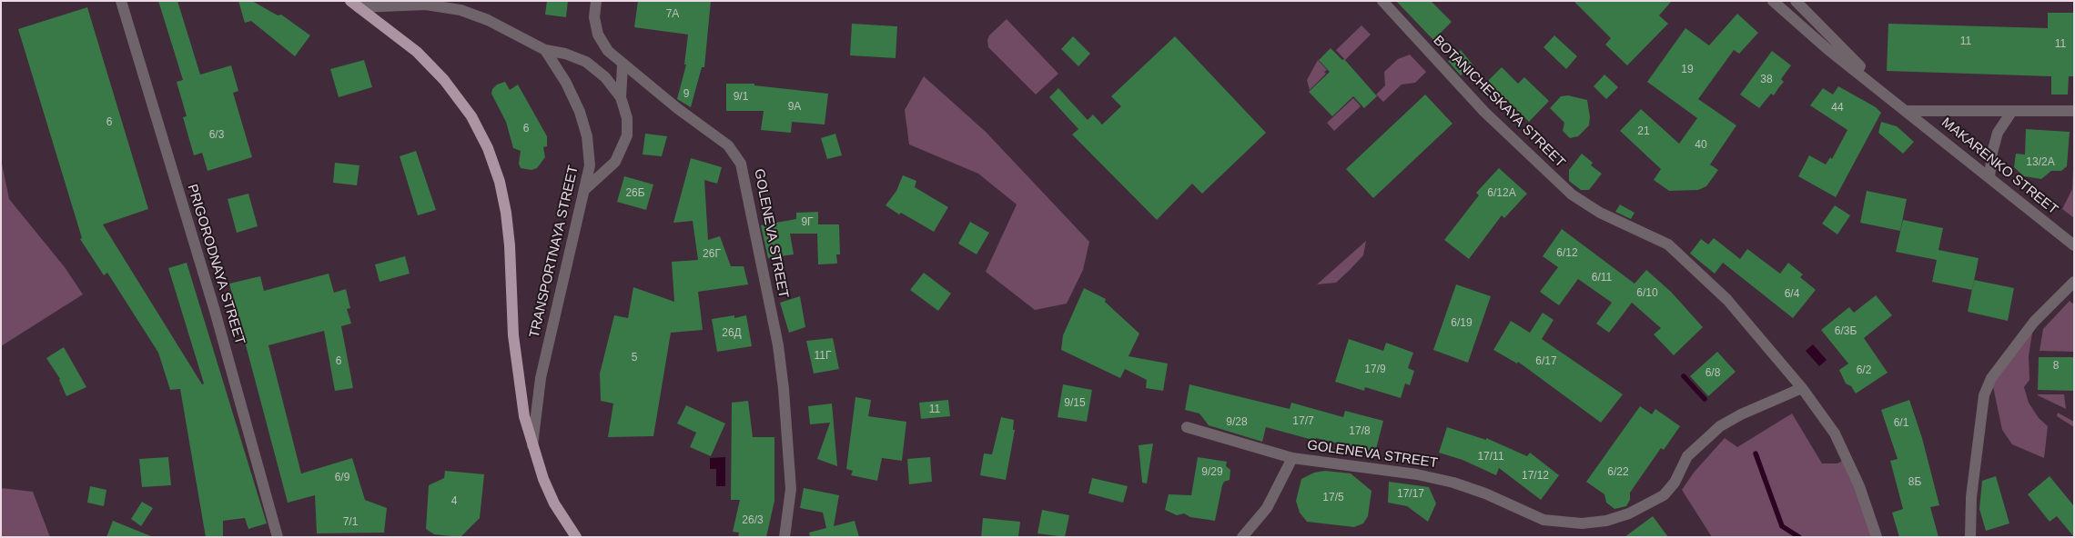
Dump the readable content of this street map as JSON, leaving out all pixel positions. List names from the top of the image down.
{
  "streets": {
    "main road": ["TRANSPORTNAYA STREET"],
    "street": [
      "BOTANICHESKAYA STREET",
      "MAKARENKO STREET",
      "GOLENEVA STREET",
      "PRIGORODNAYA STREET"
    ]
  },
  "crossings": [
    ["BOTANICHESKAYA STREET", "GOLENEVA STREET"]
  ],
  "house_numbers": [
    "7А",
    "11",
    "11",
    "19",
    "38",
    "9",
    "9/1",
    "9А",
    "44",
    "6",
    "6",
    "21",
    "6/3",
    "40",
    "13/2А",
    "26Б",
    "6/12А",
    "9Г",
    "6/12",
    "26Г",
    "6/11",
    "6/10",
    "6/4",
    "6/19",
    "6/3Б",
    "26Д",
    "11Г",
    "5",
    "6",
    "6/17",
    "8",
    "17/9",
    "6/2",
    "6/8",
    "9/15",
    "11",
    "17/7",
    "9/28",
    "6/1",
    "17/8",
    "17/11",
    "9/29",
    "6/22",
    "17/12",
    "6/9",
    "8Б",
    "17/17",
    "17/5",
    "4",
    "26/3",
    "7/1"
  ]
}
